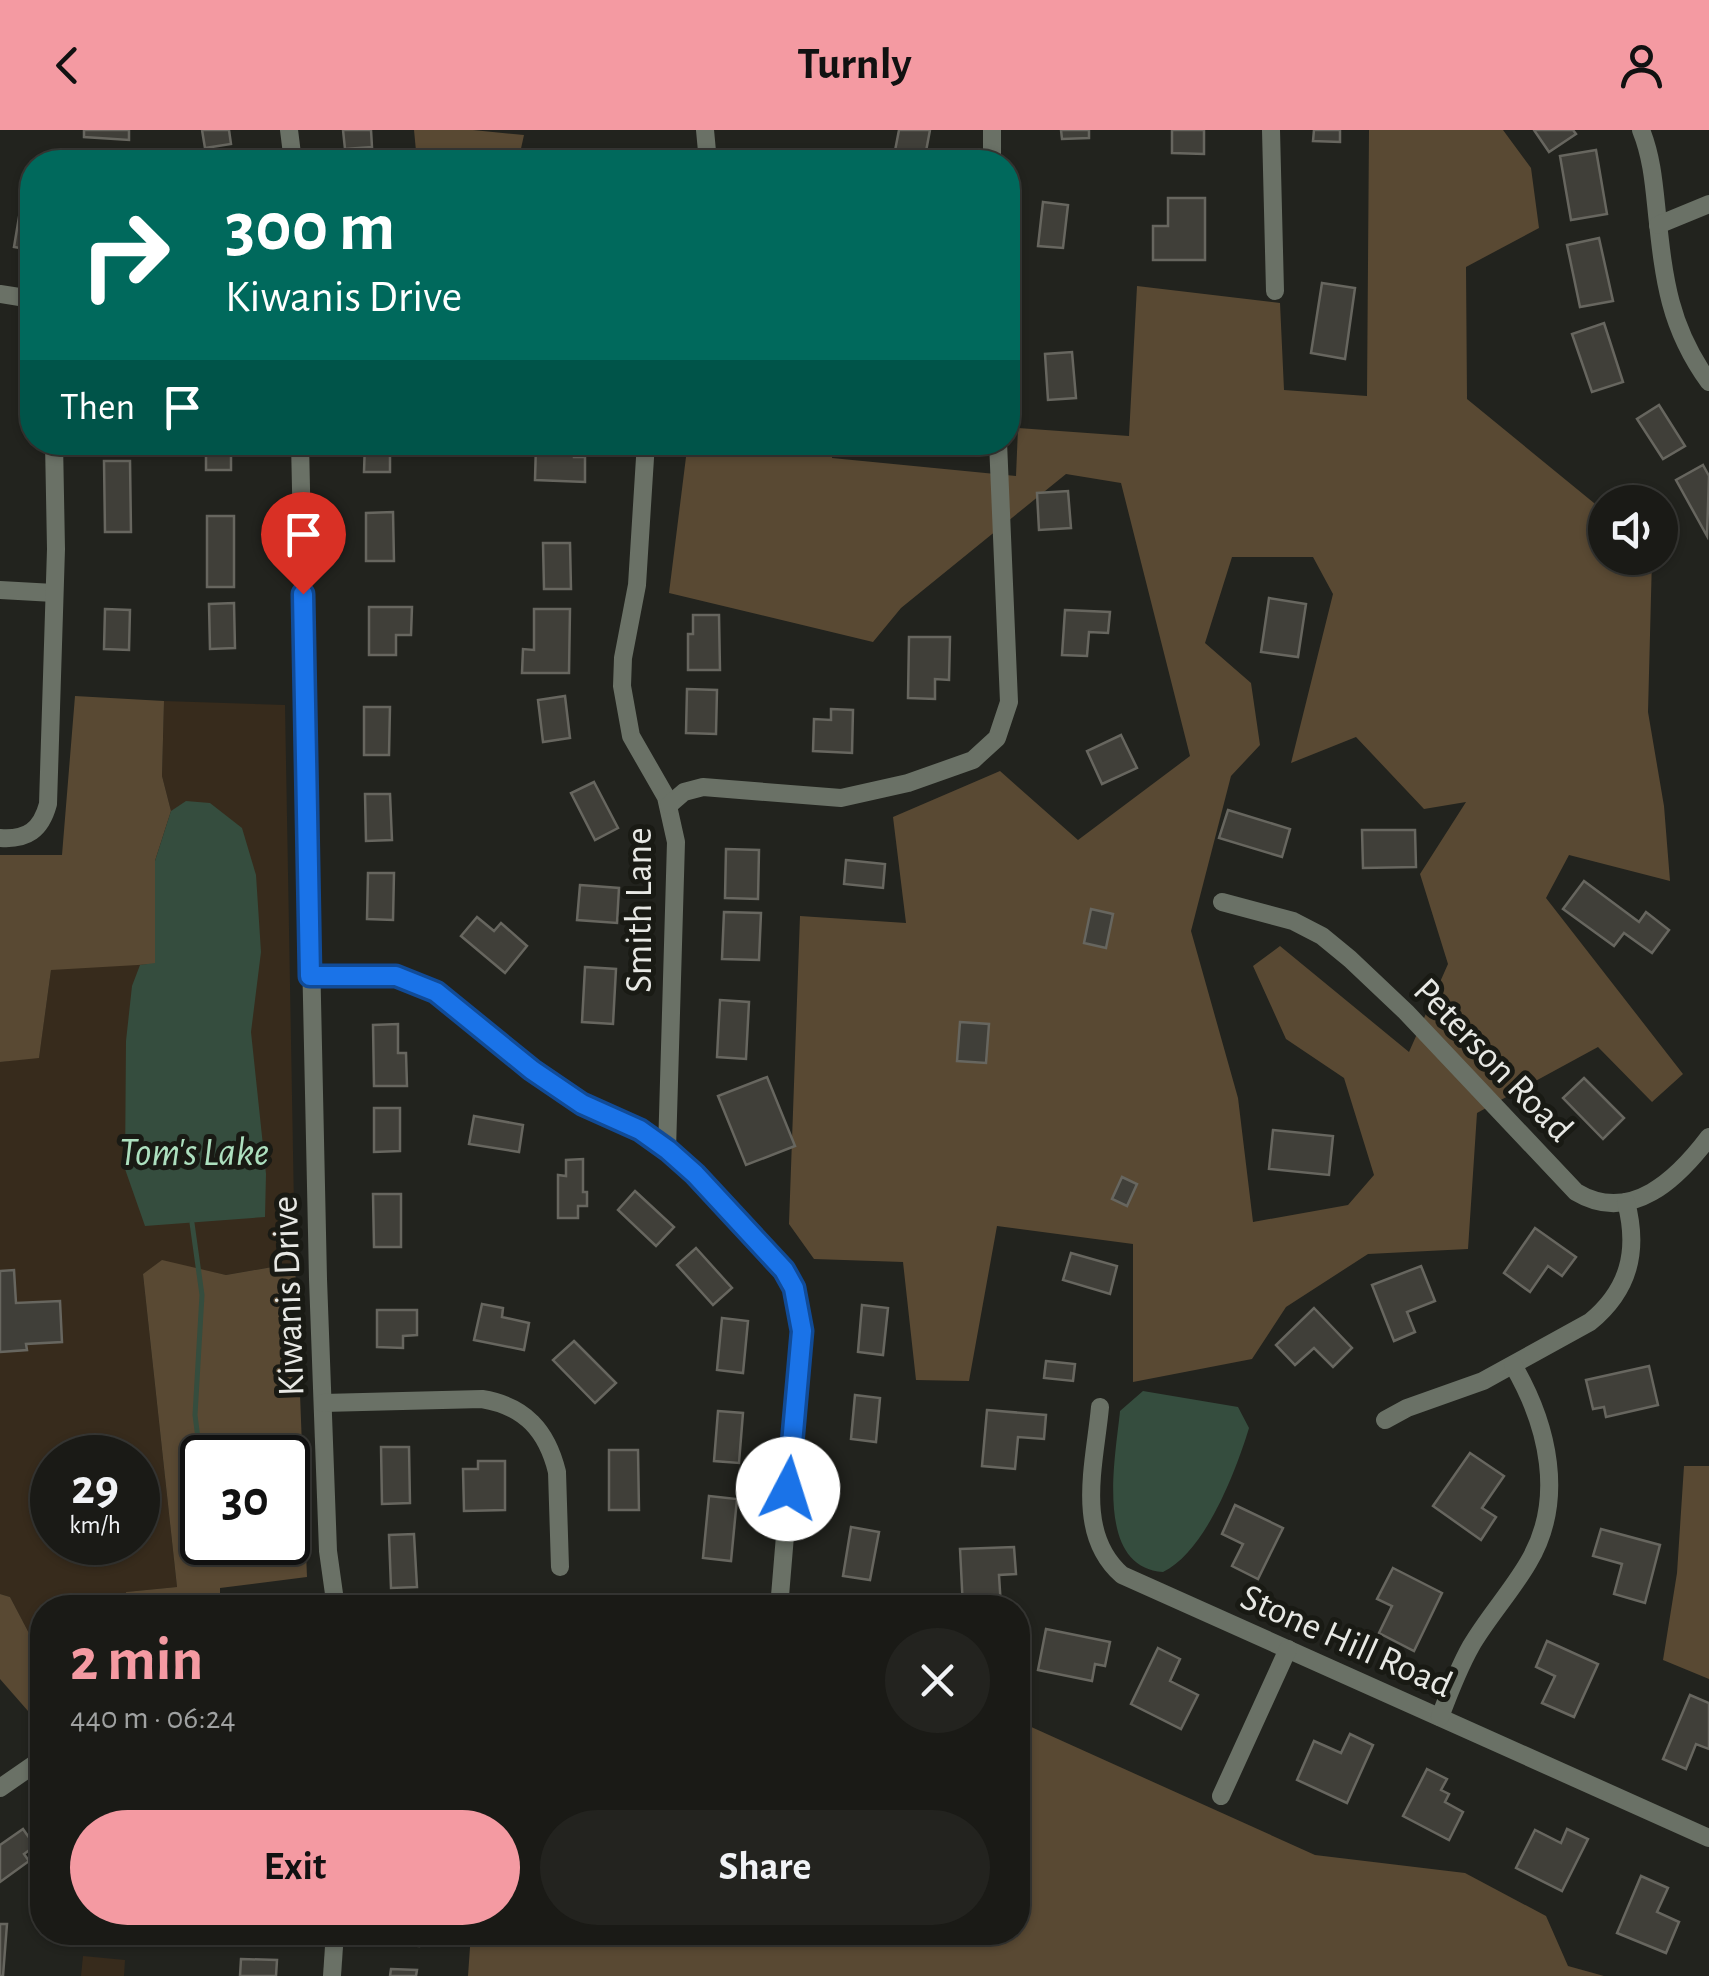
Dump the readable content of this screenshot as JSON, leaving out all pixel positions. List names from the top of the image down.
{
  "streets": {
    "street": [
      "Smith Lane",
      "Peterson Road",
      "Kiwanis Drive",
      "Stone Hill Road"
    ]
  },
  "water": ["Tom's Lake"],
  "page": {
    "header": "Turnly",
    "turn": ["300 m", "Kiwanis Drive"],
    "then": "Then",
    "speed": "29 km/h",
    "limit": "30",
    "heading": ["2 min", "440 m · 06:24"],
    "buttons": ["Exit", "Share"]
  }
}
